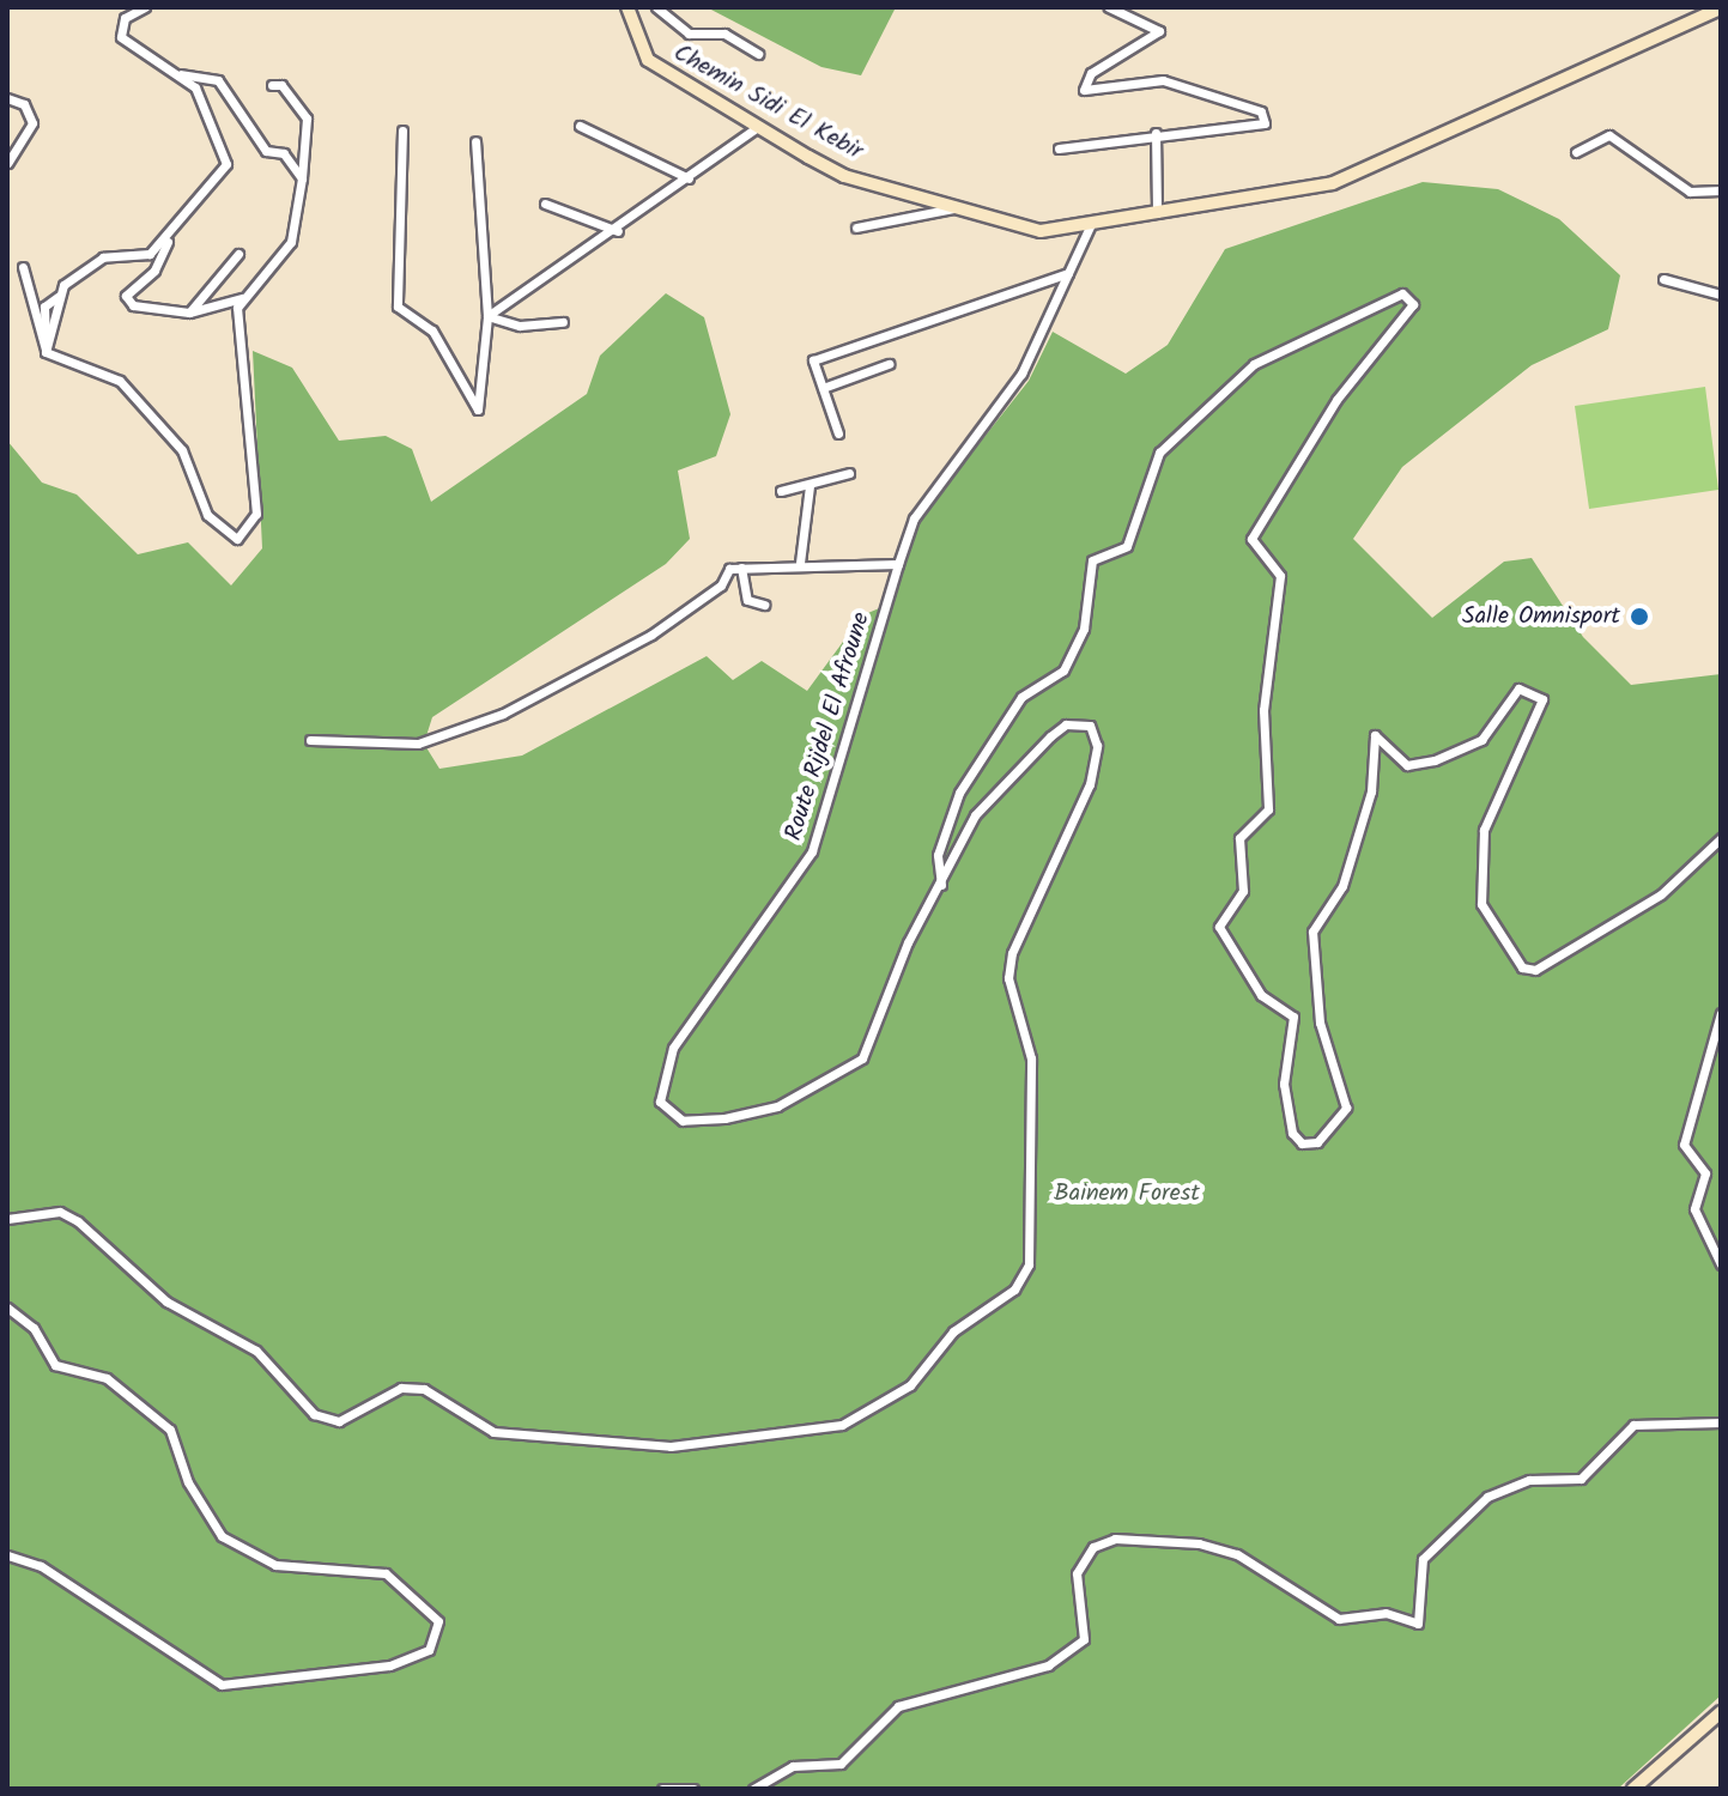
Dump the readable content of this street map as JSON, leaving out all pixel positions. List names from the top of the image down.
{
  "streets": {
    "street": ["Chemin Sidi El Kebir", "Route Rijdel El Afroune"]
  },
  "parks": ["Bainem Forest"],
  "places": ["Salle Omnisport"]
}
